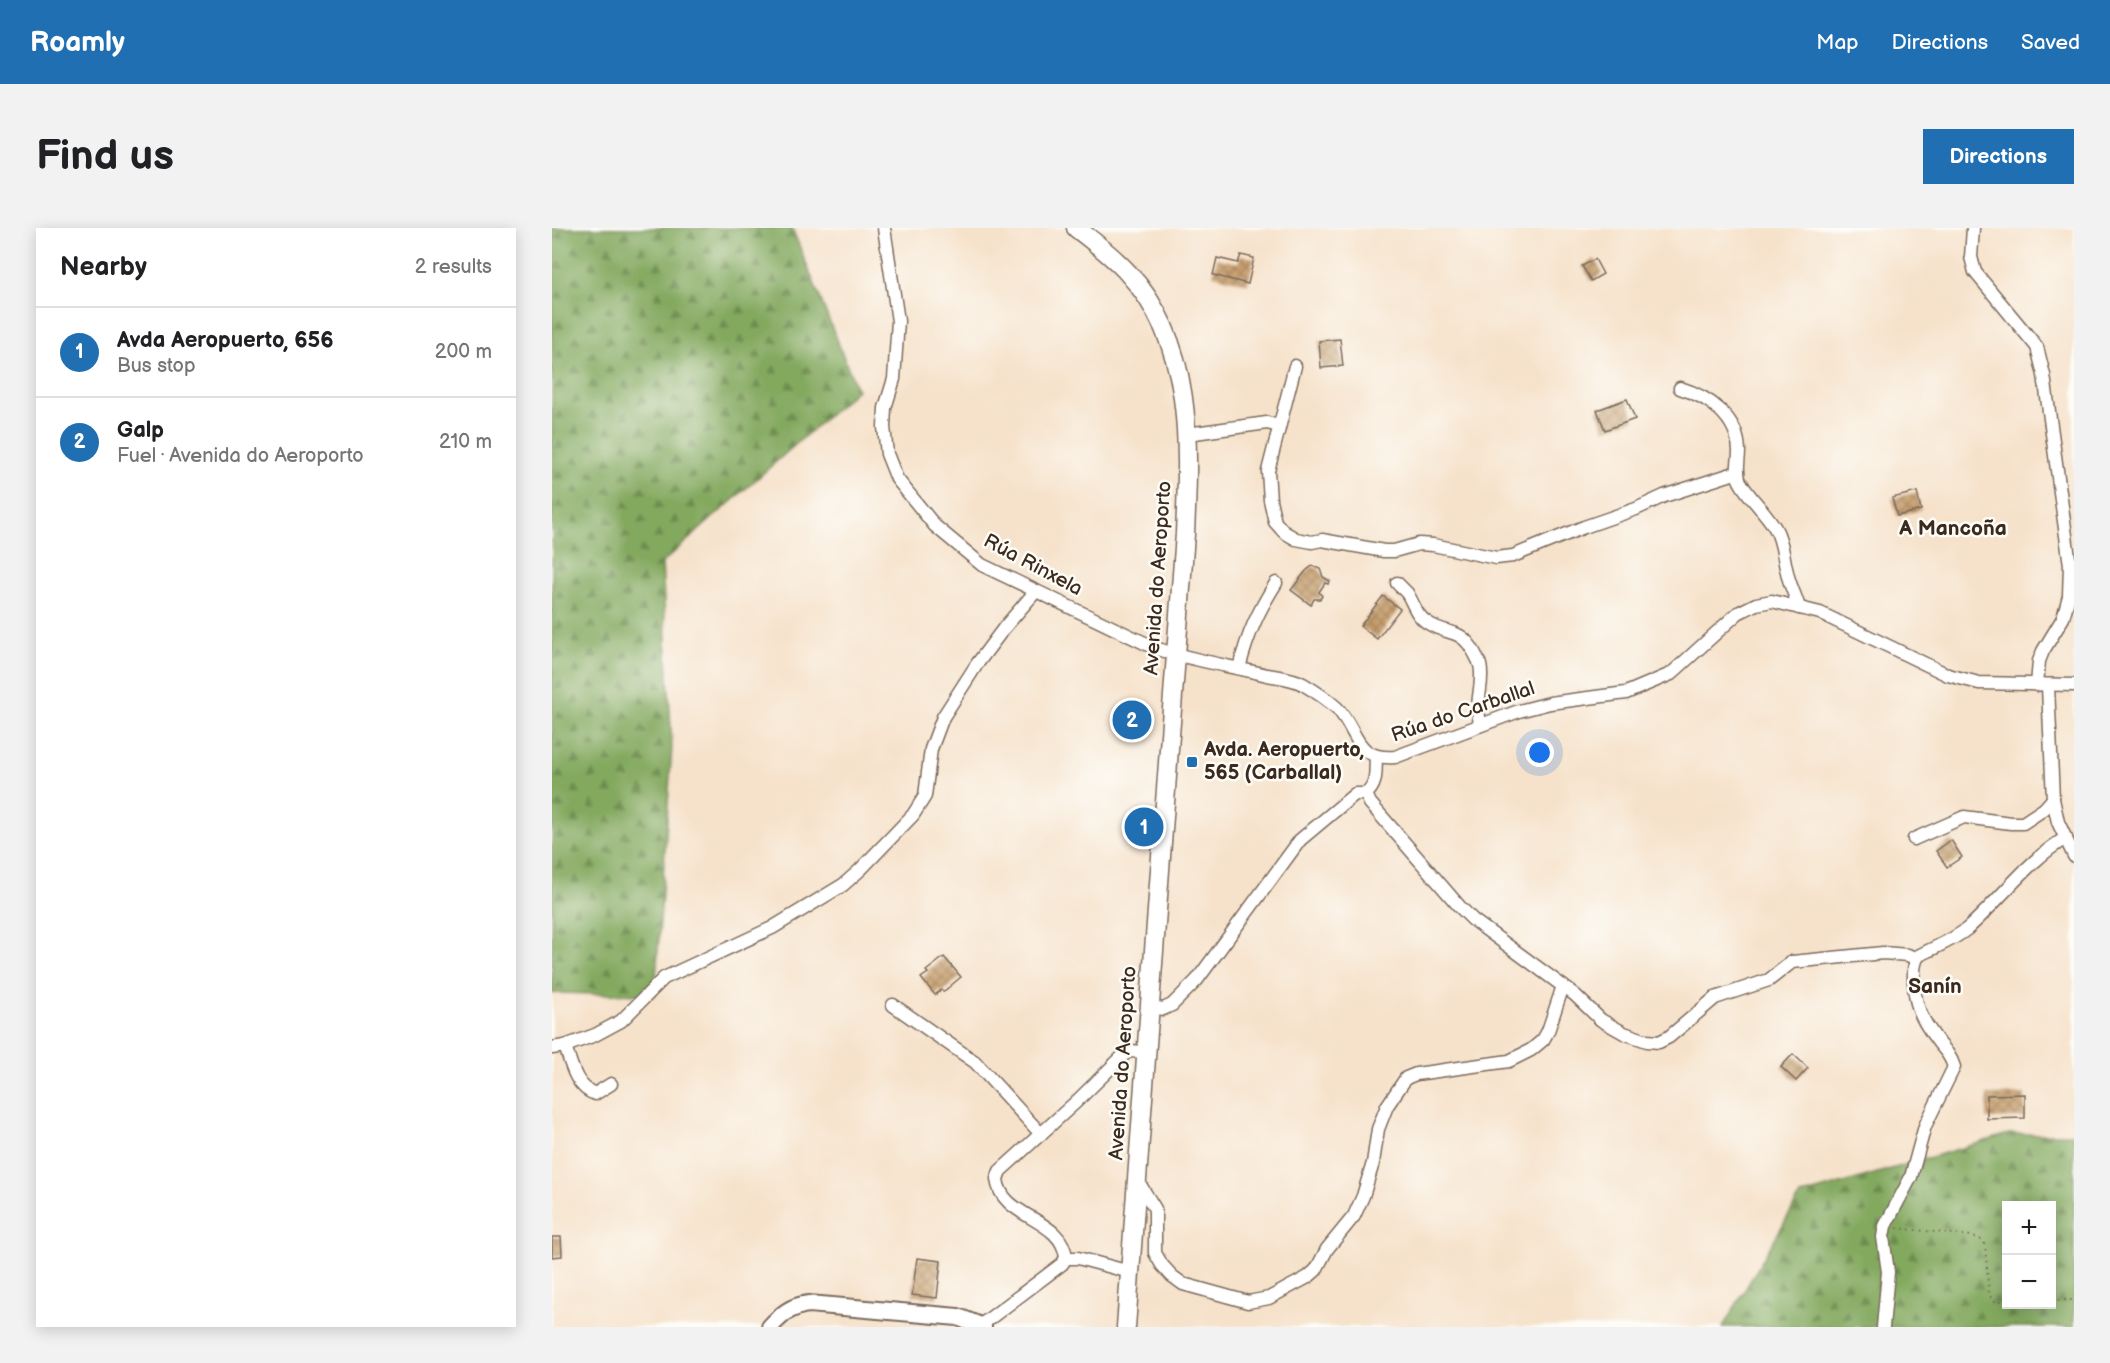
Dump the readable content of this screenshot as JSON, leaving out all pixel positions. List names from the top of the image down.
{
  "streets": {
    "main road": ["Avenida do Aeroporto"],
    "street": ["Rúa Rinxela", "Rúa do Carballal"]
  },
  "crossings": [
    ["Rúa Rinxela", "Avenida do Aeroporto"],
    ["Rúa Rinxela", "Rúa do Carballal"],
    ["Avenida do Aeroporto", "Rúa do Carballal"]
  ],
  "districts": ["A Mancoña", "Sanín"],
  "places": {
    "transit": ["Avda. Aeropuerto, 565 (Carballal)"]
  },
  "page": {
    "header": "Roamly",
    "nav": ["Map", "Directions", "Saved"],
    "buttons": "Directions",
    "title": "Find us",
    "heading": ["Nearby", "2 results"],
    "list": [
      {
        "mark": "1",
        "name": "Avda Aeropuerto, 656",
        "note": "Bus stop",
        "value": "200 m"
      },
      {
        "mark": "2",
        "name": "Galp",
        "note": "Fuel · Avenida do Aeroporto",
        "value": "210 m"
      }
    ],
    "pins": ["2", "1"],
    "map_buttons": ["+", "−"]
  }
}
